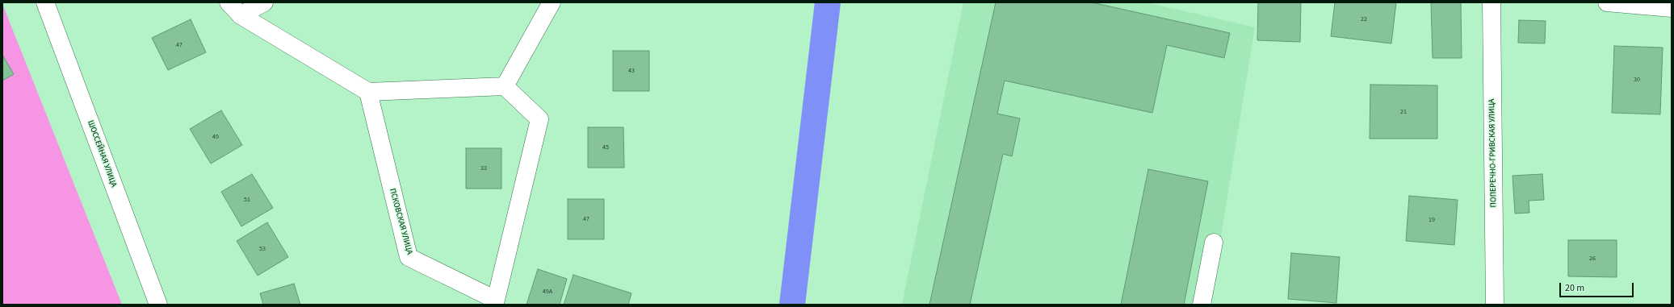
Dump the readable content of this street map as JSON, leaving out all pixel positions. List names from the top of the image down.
{
  "streets": {
    "street": ["ПОПЕРЕЧНО-ГРИВСКАЯ УЛИЦА", "ШОССЕЙНАЯ УЛИЦА", "ПСКОВСКАЯ УЛИЦА"]
  },
  "house_numbers": [
    "22",
    "47",
    "43",
    "30",
    "21",
    "49",
    "45",
    "33",
    "51",
    "47",
    "19",
    "53",
    "26",
    "49А"
  ],
  "scale_bar": "20 m"
}
